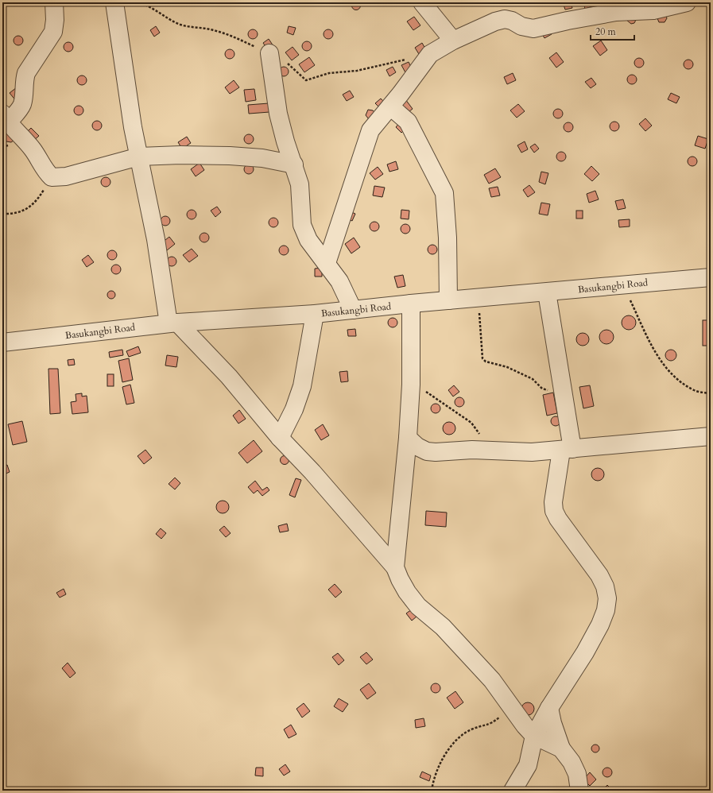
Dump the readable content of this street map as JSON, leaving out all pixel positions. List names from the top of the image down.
{
  "streets": {
    "street": ["Basukangbi Road"]
  },
  "scale_bar": "20 m"
}
